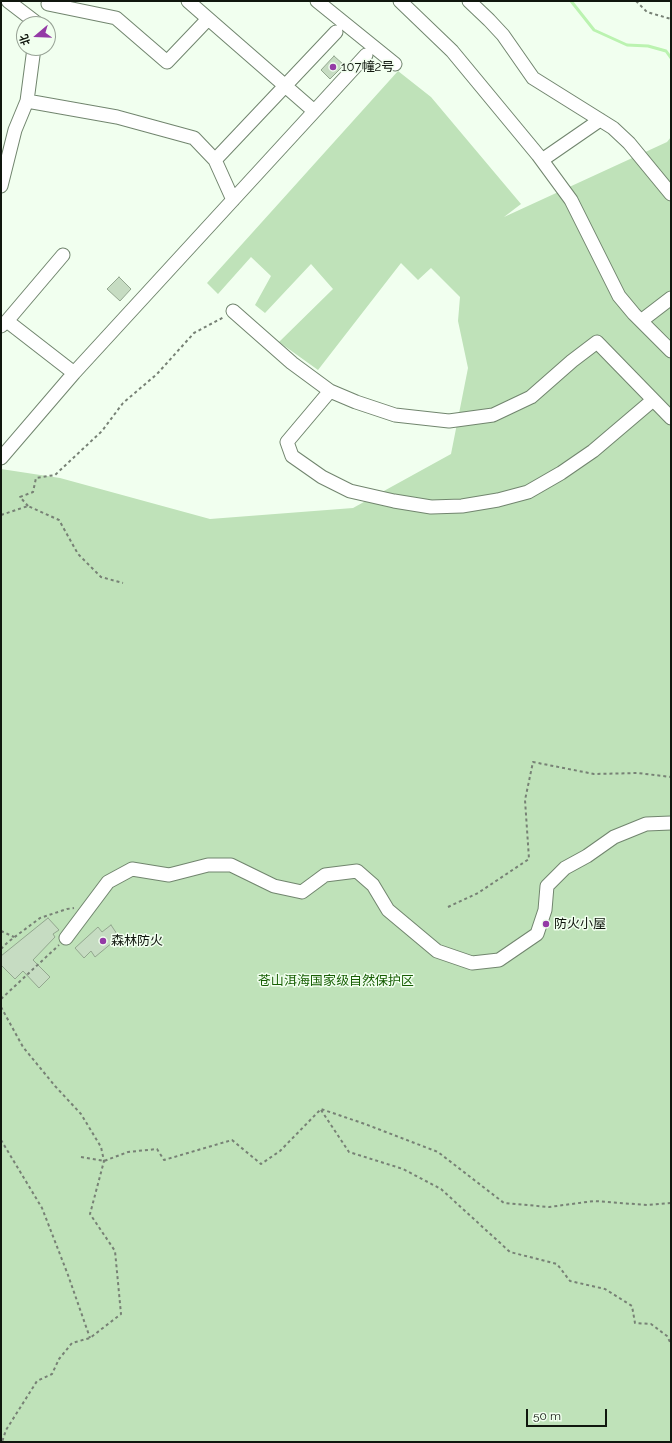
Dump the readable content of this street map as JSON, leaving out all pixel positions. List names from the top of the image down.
{
  "parks": ["苍山洱海国家级自然保护区"],
  "places": ["107幢2号", "防火小屋", "森林防火"],
  "scale_bar": "50 m",
  "north": "left"
}
